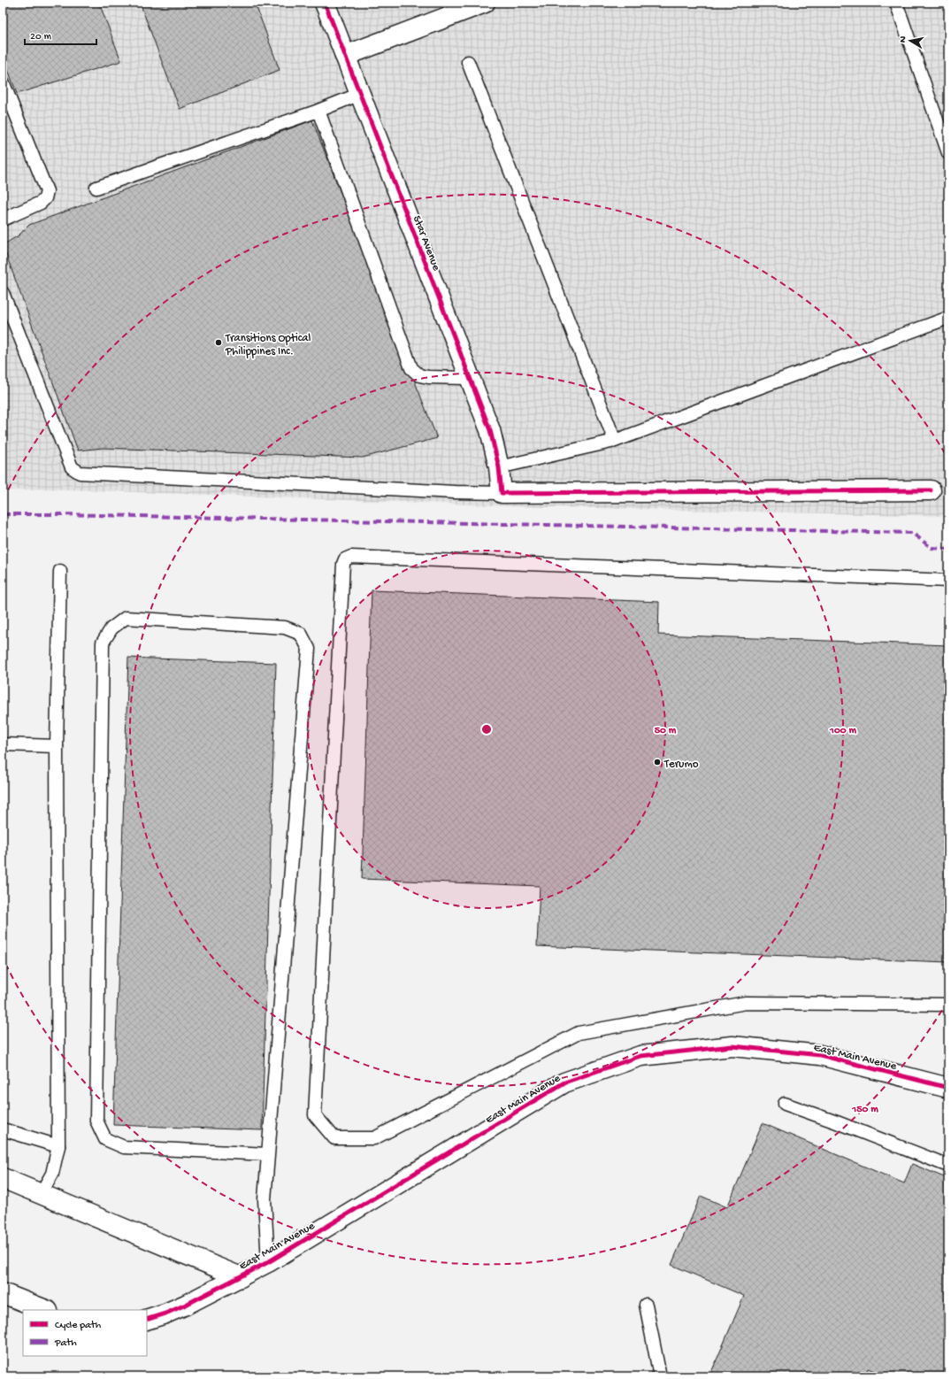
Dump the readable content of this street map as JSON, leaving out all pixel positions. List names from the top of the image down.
{
  "streets": {
    "street": ["Star Avenue", "East Main Avenue"]
  },
  "places": ["Transitions Optical Philippines Inc.", "Terumo"],
  "legend": ["Cycle path", "Path"],
  "scale_bar": "20 m",
  "north": "left",
  "rings": ["50 m", "100 m", "150 m"]
}
